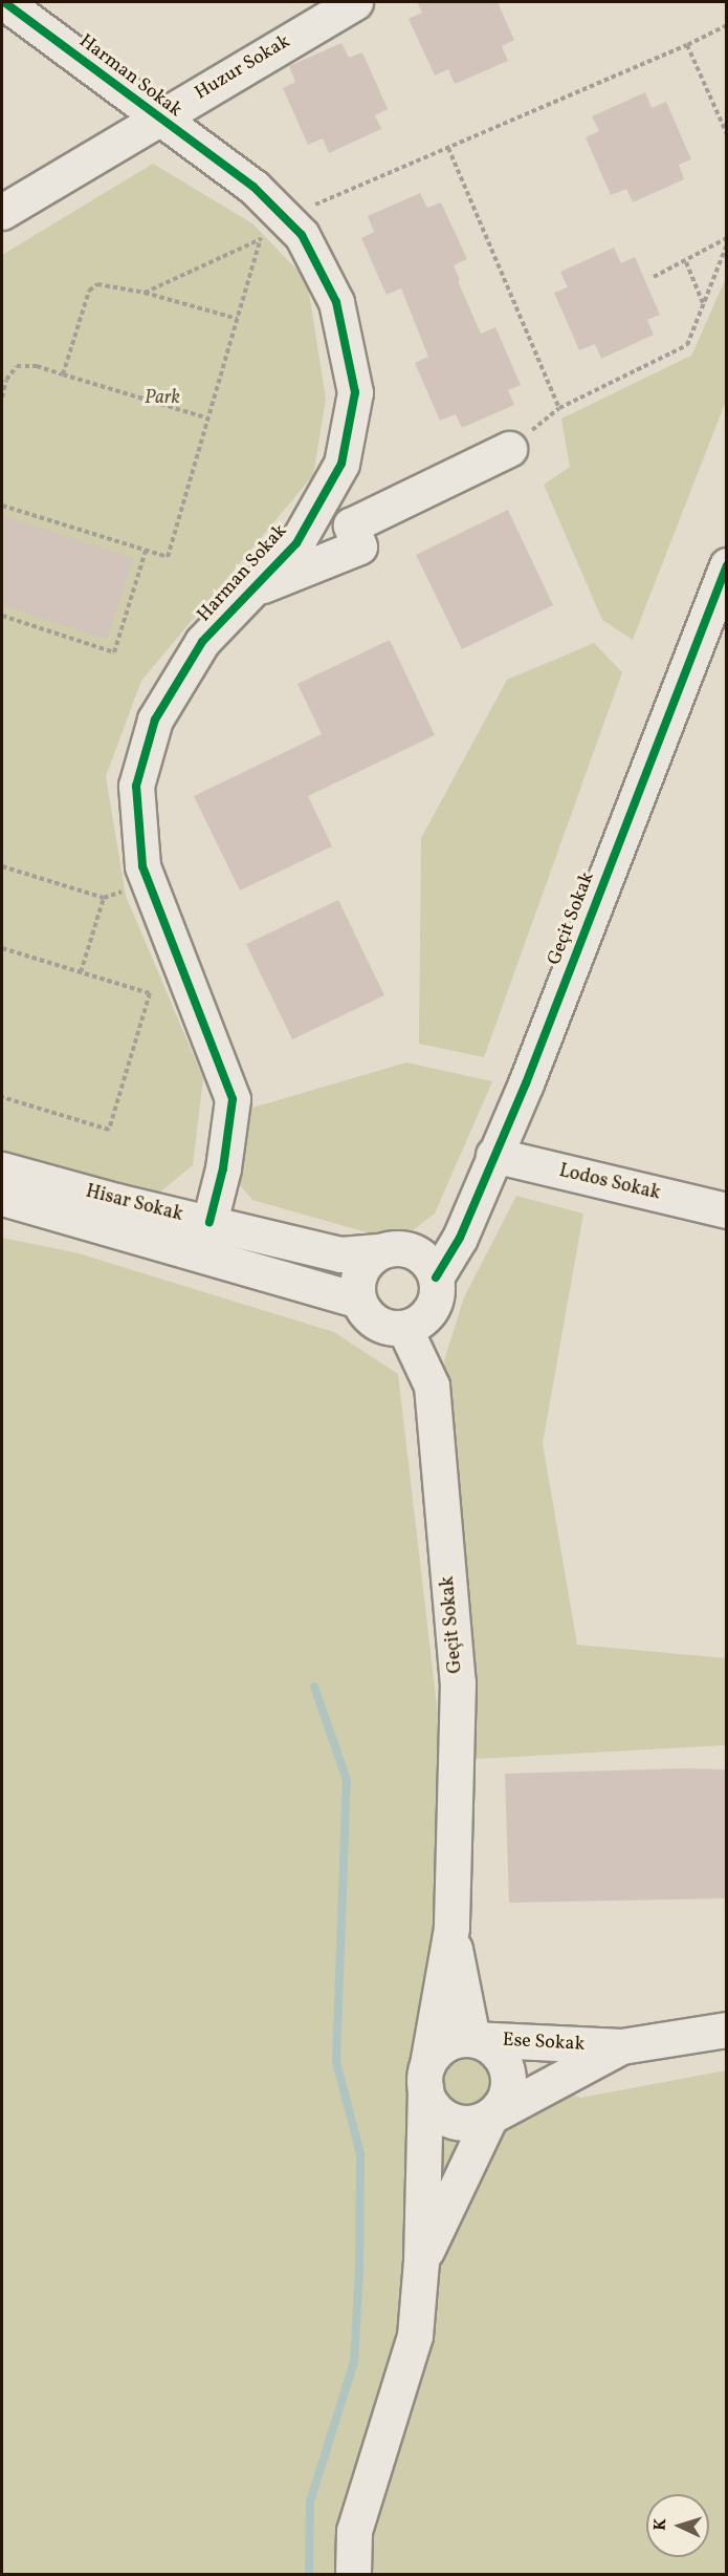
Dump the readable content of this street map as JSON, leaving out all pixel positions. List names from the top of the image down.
{
  "streets": {
    "street": [
      "Huzur Sokak",
      "Harman Sokak",
      "Geçit Sokak",
      "Lodos Sokak",
      "Hisar Sokak",
      "Ese Sokak"
    ]
  },
  "crossings": [
    ["Huzur Sokak", "Harman Sokak"],
    ["Harman Sokak", "Hisar Sokak"],
    ["Geçit Sokak", "Lodos Sokak"],
    ["Geçit Sokak", "Hisar Sokak"]
  ],
  "parks": ["Park"],
  "north": "left"
}
